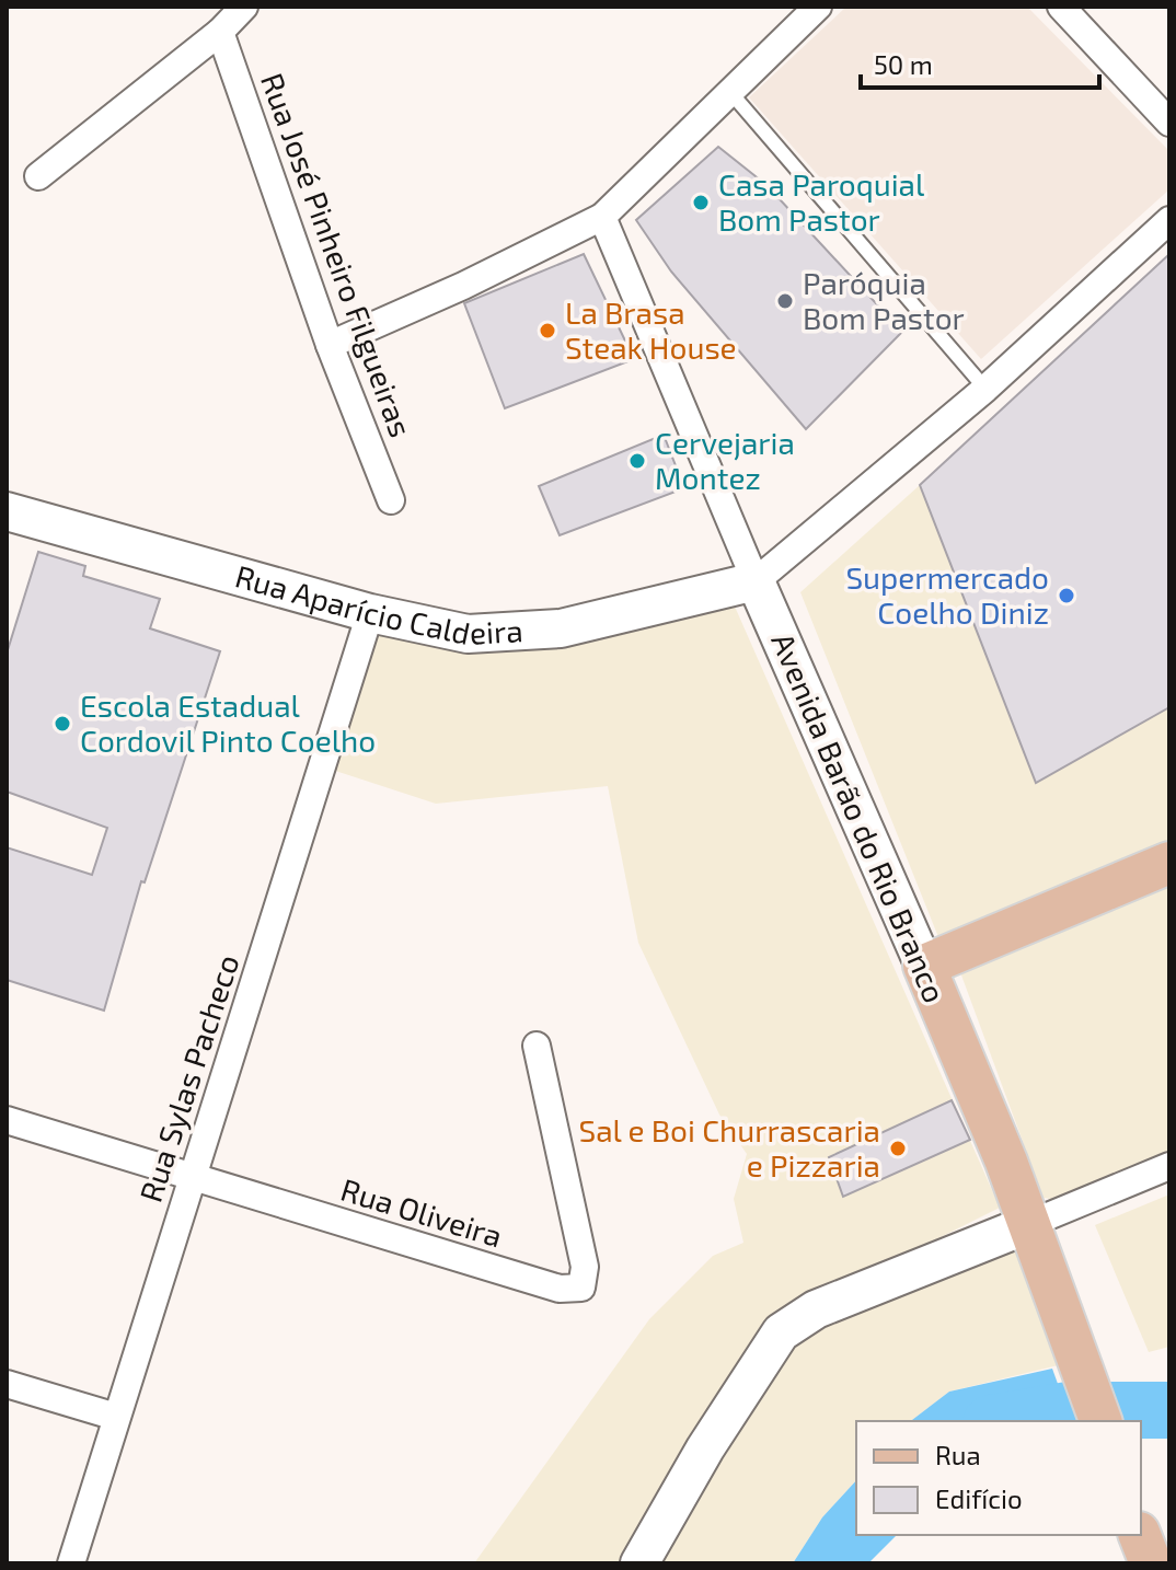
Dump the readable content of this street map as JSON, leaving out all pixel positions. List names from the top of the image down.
{
  "streets": {
    "main road": ["Avenida Barão do Rio Branco"],
    "street": [
      "Rua José Pinheiro Filgueiras",
      "Rua Aparício Caldeira",
      "Rua Sylas Pacheco",
      "Rua Oliveira"
    ]
  },
  "crossings": [
    ["Rua Aparício Caldeira", "Avenida Barão do Rio Branco"],
    ["Rua Aparício Caldeira", "Rua Sylas Pacheco"],
    ["Rua Sylas Pacheco", "Rua Oliveira"]
  ],
  "places": [
    "Casa Paroquial Bom Pastor",
    "Paróquia Bom Pastor",
    "La Brasa Steak House",
    "Cervejaria Montez",
    "Supermercado Coelho Diniz",
    "Escola Estadual Cordovil Pinto Coelho",
    "Sal e Boi Churrascaria e Pizzaria"
  ],
  "legend": ["Rua", "Edifício"],
  "scale_bar": "50 m"
}
